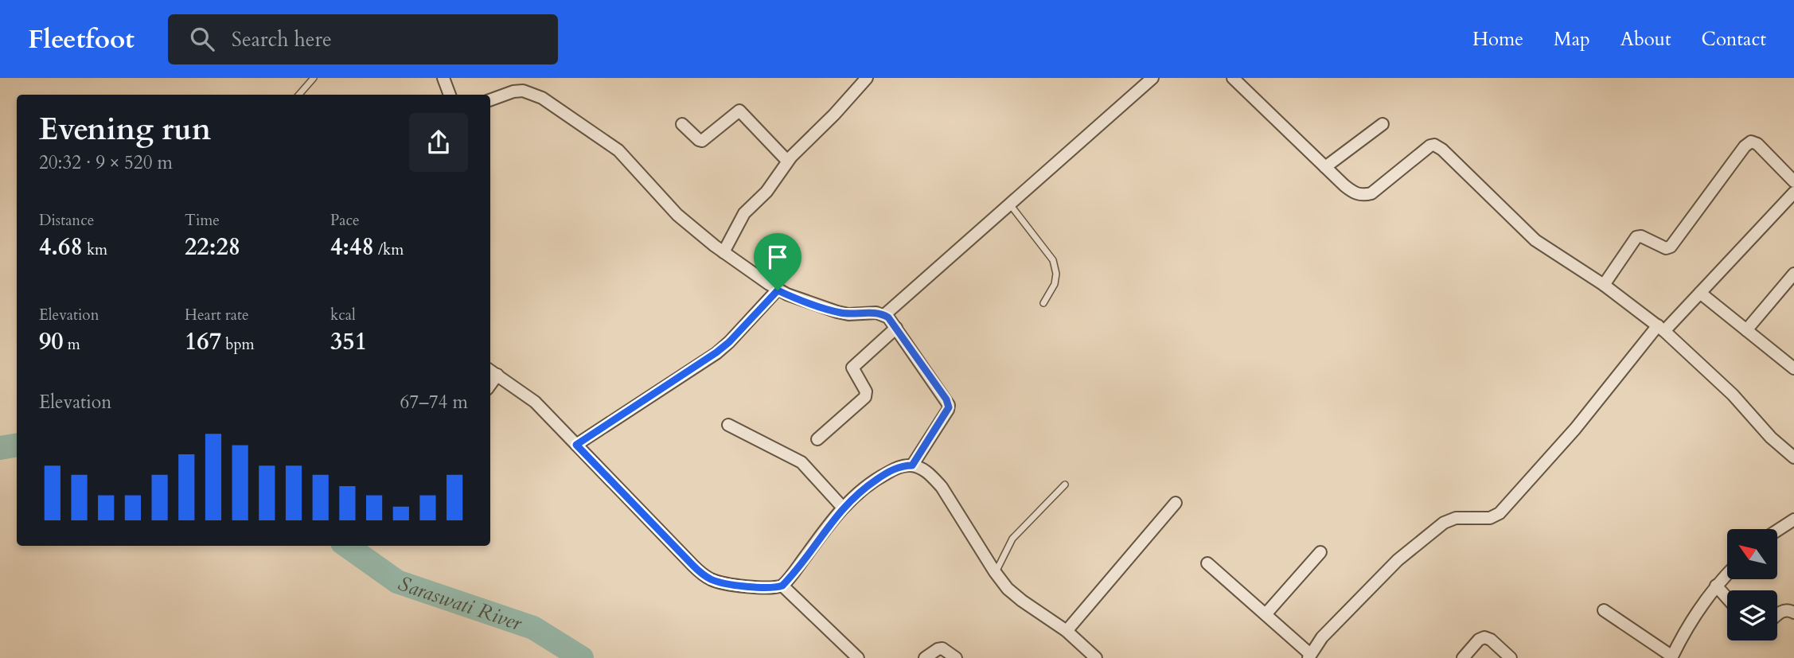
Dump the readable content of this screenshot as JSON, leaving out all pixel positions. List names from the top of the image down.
{
  "water": ["Saraswati River"],
  "north": "top left",
  "page": {
    "header": "Fleetfoot",
    "search": "Search here",
    "nav": [
      "Home",
      "Map",
      "About",
      "Contact"
    ],
    "heading": ["Evening run", "20:32 · 9 × 520 m"],
    "stats": [
      ["Distance", "4.68 km"],
      ["Time", "22:28"],
      ["Pace", "4:48 /km"],
      ["Elevation", "90 m"],
      ["Heart rate", "167 bpm"],
      ["kcal", "351"]
    ],
    "chart": ["Elevation", "67–74 m"]
  }
}
